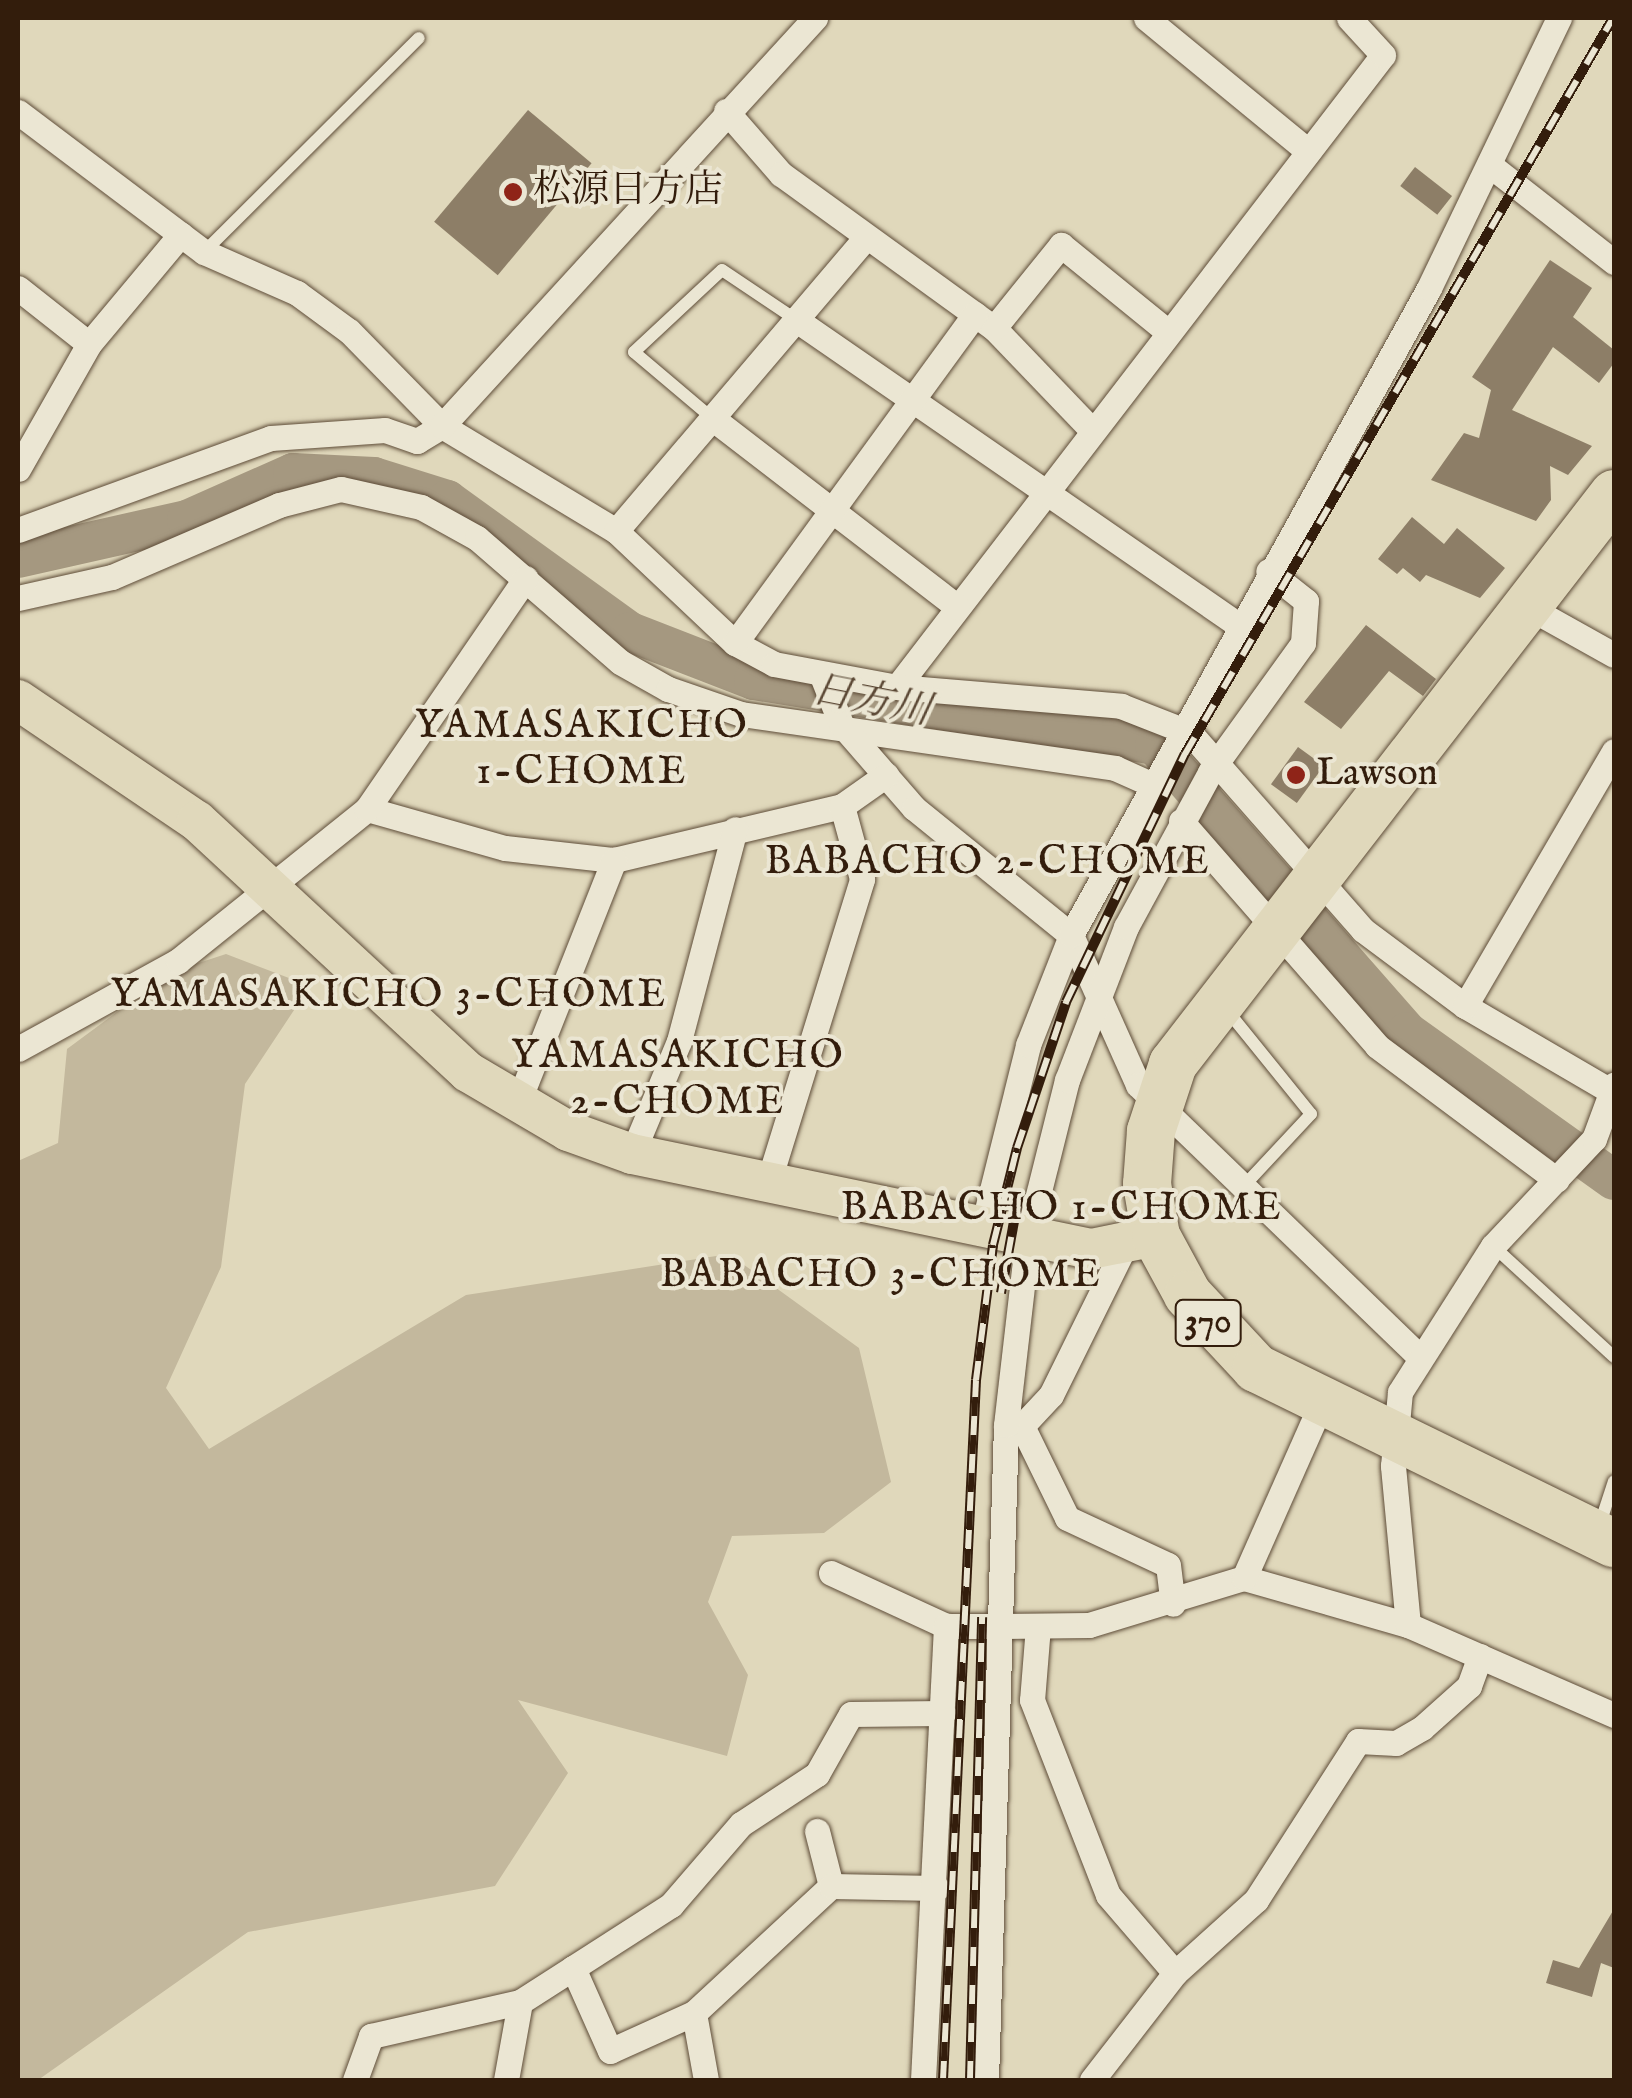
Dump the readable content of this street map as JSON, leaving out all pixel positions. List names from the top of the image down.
{
  "streets": {
    "highway": ["370"]
  },
  "districts": [
    "YAMASAKICHO 1-CHOME",
    "BABACHO 2-CHOME",
    "YAMASAKICHO 3-CHOME",
    "YAMASAKICHO 2-CHOME",
    "BABACHO 1-CHOME",
    "BABACHO 3-CHOME"
  ],
  "water": ["日方川"],
  "places": ["松源日方店", "Lawson"]
}
